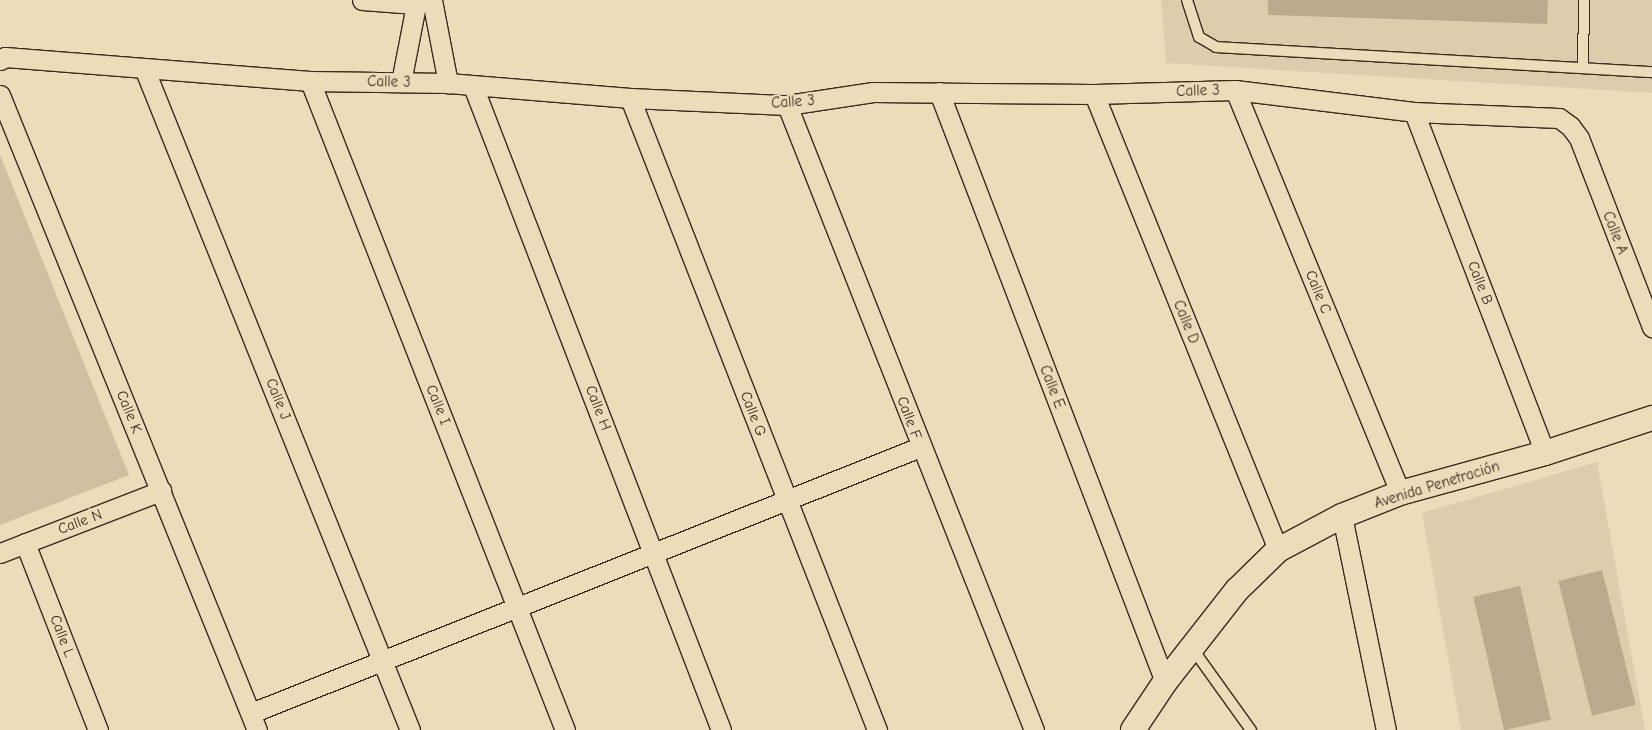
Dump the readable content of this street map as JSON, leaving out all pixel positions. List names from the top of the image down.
{
  "streets": {
    "street": [
      "Calle 3",
      "Calle A",
      "Calle B",
      "Calle C",
      "Calle D",
      "Calle E",
      "Calle J",
      "Calle I",
      "Calle H",
      "Calle K",
      "Calle G",
      "Calle F",
      "Avenida Penetración",
      "Calle N",
      "Calle L"
    ]
  },
  "crossings": [
    ["Calle 3", "Calle A"],
    ["Calle 3", "Calle B"],
    ["Calle 3", "Calle C"],
    ["Calle 3", "Calle D"],
    ["Calle 3", "Calle E"],
    ["Calle 3", "Calle J"],
    ["Calle 3", "Calle I"],
    ["Calle 3", "Calle H"],
    ["Calle 3", "Calle G"],
    ["Calle 3", "Calle F"],
    ["Calle B", "Avenida Penetración"],
    ["Calle C", "Avenida Penetración"],
    ["Calle D", "Avenida Penetración"],
    ["Calle E", "Avenida Penetración"],
    ["Calle K", "Calle N"],
    ["Calle N", "Calle L"]
  ]
}
